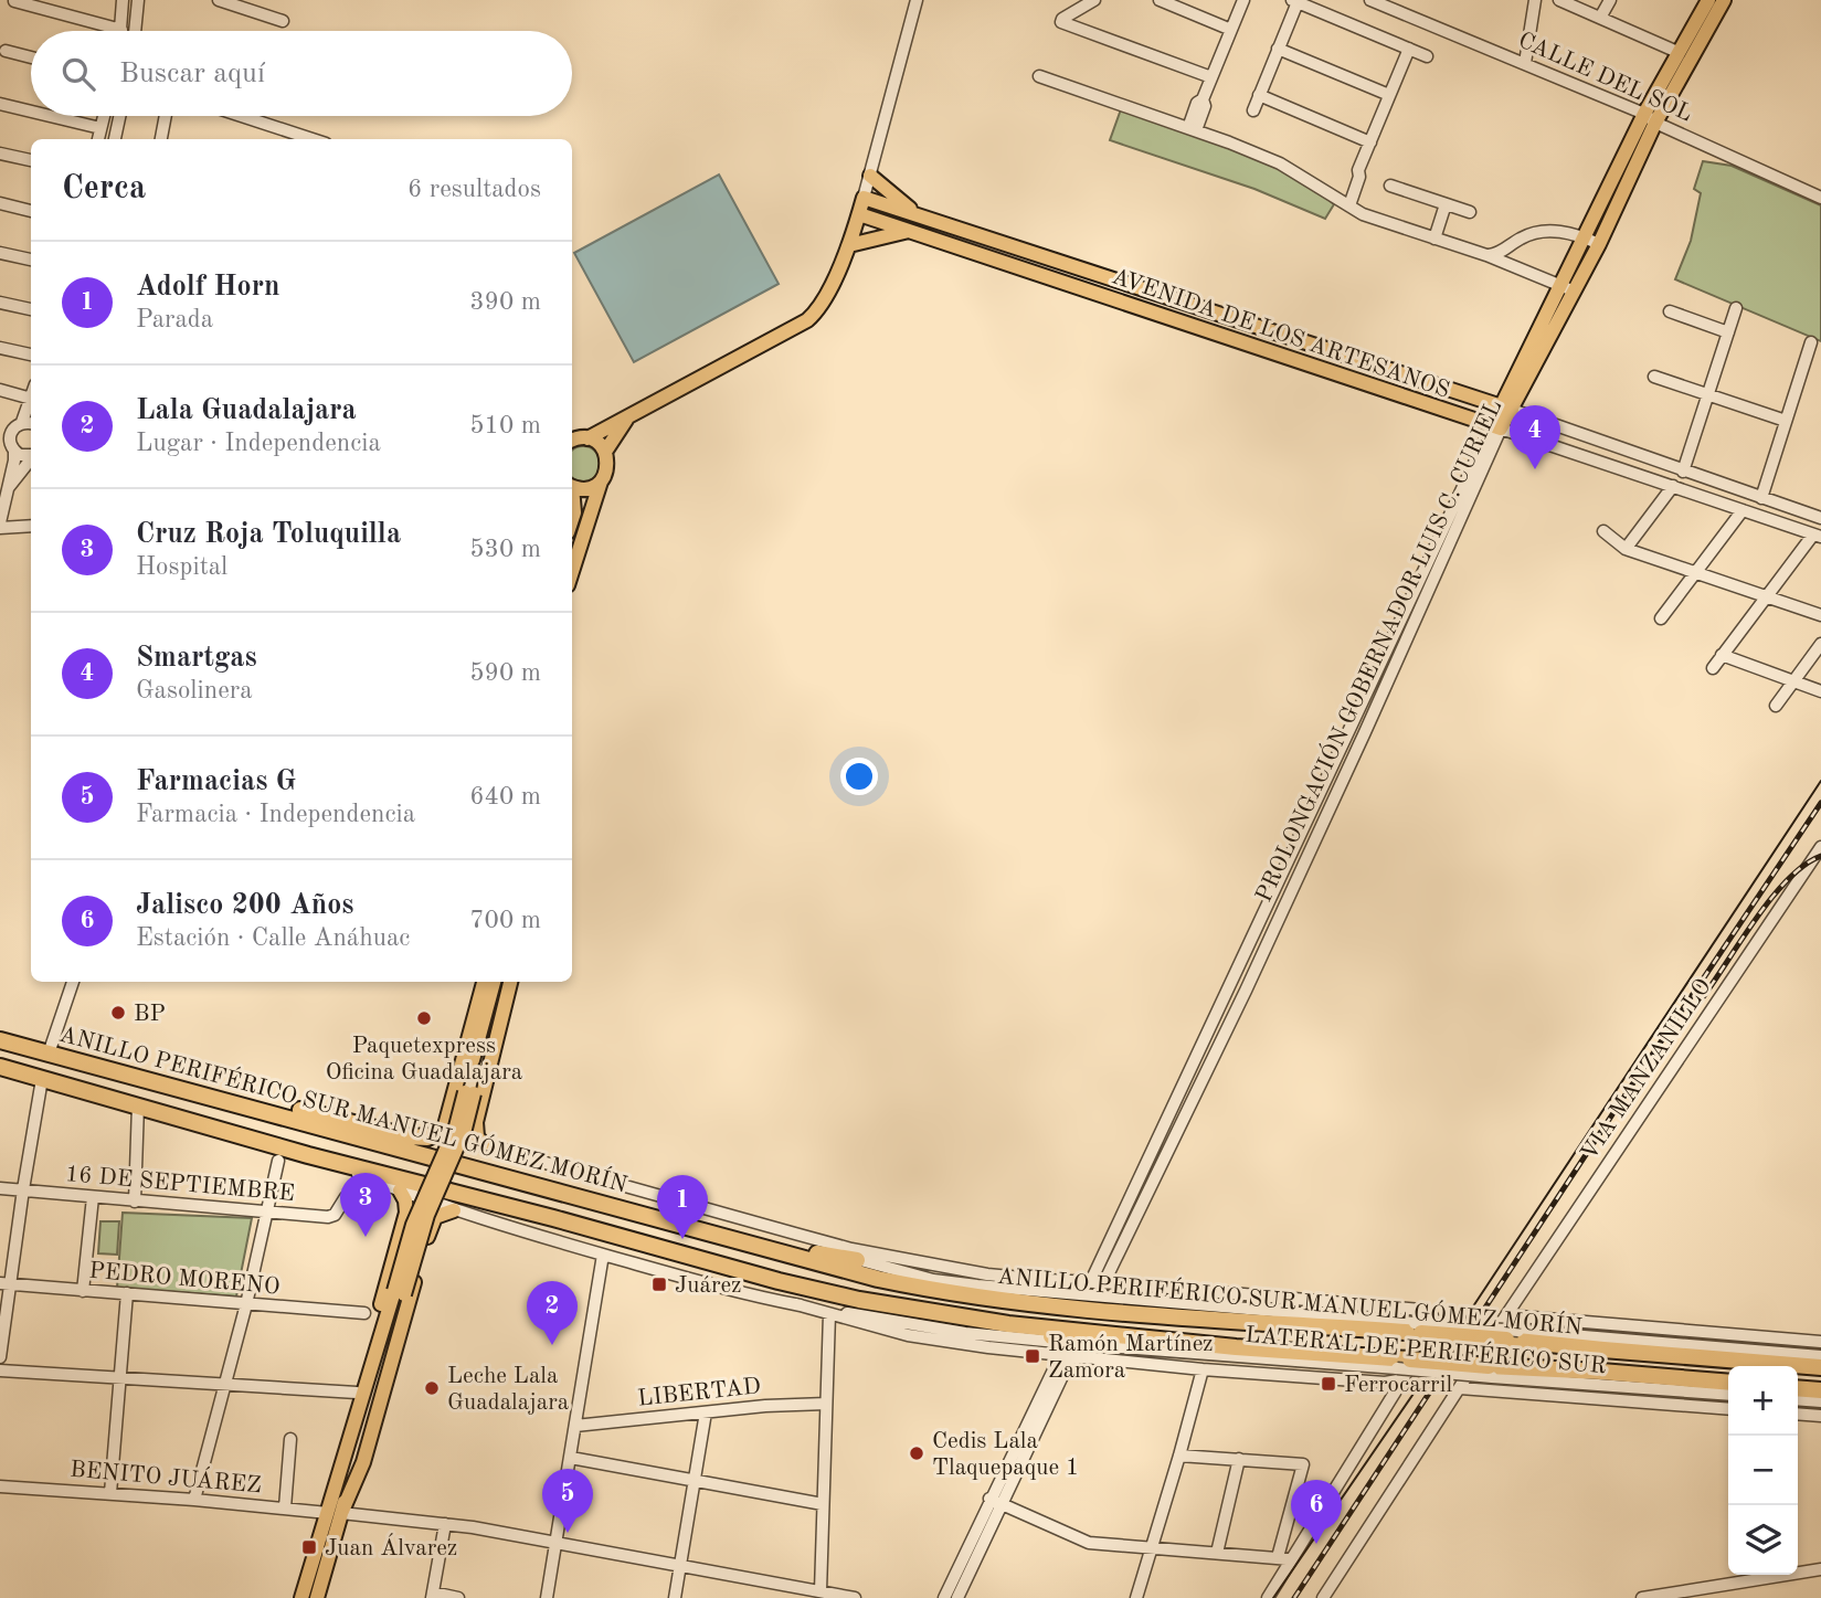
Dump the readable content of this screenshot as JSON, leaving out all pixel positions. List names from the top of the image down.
{
  "streets": {
    "highway": ["ANILLO PERIFÉRICO SUR MANUEL GÓMEZ MORÍN"],
    "main road": ["AVENIDA DE LOS ARTESANOS", "PROLONGACIÓN GOBERNADOR LUIS C. CURIEL"],
    "street": [
      "CALLE DEL SOL",
      "VIA MANZANILLO",
      "16 DE SEPTIEMBRE",
      "PEDRO MORENO",
      "LATERAL DE PERIFÉRICO SUR",
      "LIBERTAD",
      "BENITO JUÁREZ"
    ]
  },
  "crossings": [
    ["CALLE DEL SOL", "PROLONGACIÓN GOBERNADOR LUIS C. CURIEL"],
    ["AVENIDA DE LOS ARTESANOS", "PROLONGACIÓN GOBERNADOR LUIS C. CURIEL"],
    ["ANILLO PERIFÉRICO SUR MANUEL GÓMEZ MORÍN", "LATERAL DE PERIFÉRICO SUR"]
  ],
  "places": {
    "other": [
      "BP",
      "Paquetexpress Oficina Guadalajara",
      "Leche Lala Guadalajara",
      "Cedis Lala Tlaquepaque 1"
    ],
    "transit": [
      "Juárez",
      "Ramón Martínez Zamora",
      "Ferrocarril",
      "Juan Álvarez"
    ]
  },
  "page": {
    "search": "Buscar aquí",
    "heading": ["Cerca", "6 resultados"],
    "list": [
      {
        "mark": "1",
        "name": "Adolf Horn",
        "note": "Parada",
        "value": "390 m"
      },
      {
        "mark": "2",
        "name": "Lala Guadalajara",
        "note": "Lugar · Independencia",
        "value": "510 m"
      },
      {
        "mark": "3",
        "name": "Cruz Roja Toluquilla",
        "note": "Hospital",
        "value": "530 m"
      },
      {
        "mark": "4",
        "name": "Smartgas",
        "note": "Gasolinera",
        "value": "590 m"
      },
      {
        "mark": "5",
        "name": "Farmacias G",
        "note": "Farmacia · Independencia",
        "value": "640 m"
      },
      {
        "mark": "6",
        "name": "Jalisco 200 Años",
        "note": "Estación · Calle Anáhuac",
        "value": "700 m"
      }
    ],
    "pins": [
      "4",
      "3",
      "1",
      "2",
      "5",
      "6"
    ],
    "map_buttons": ["+", "−"]
  }
}
